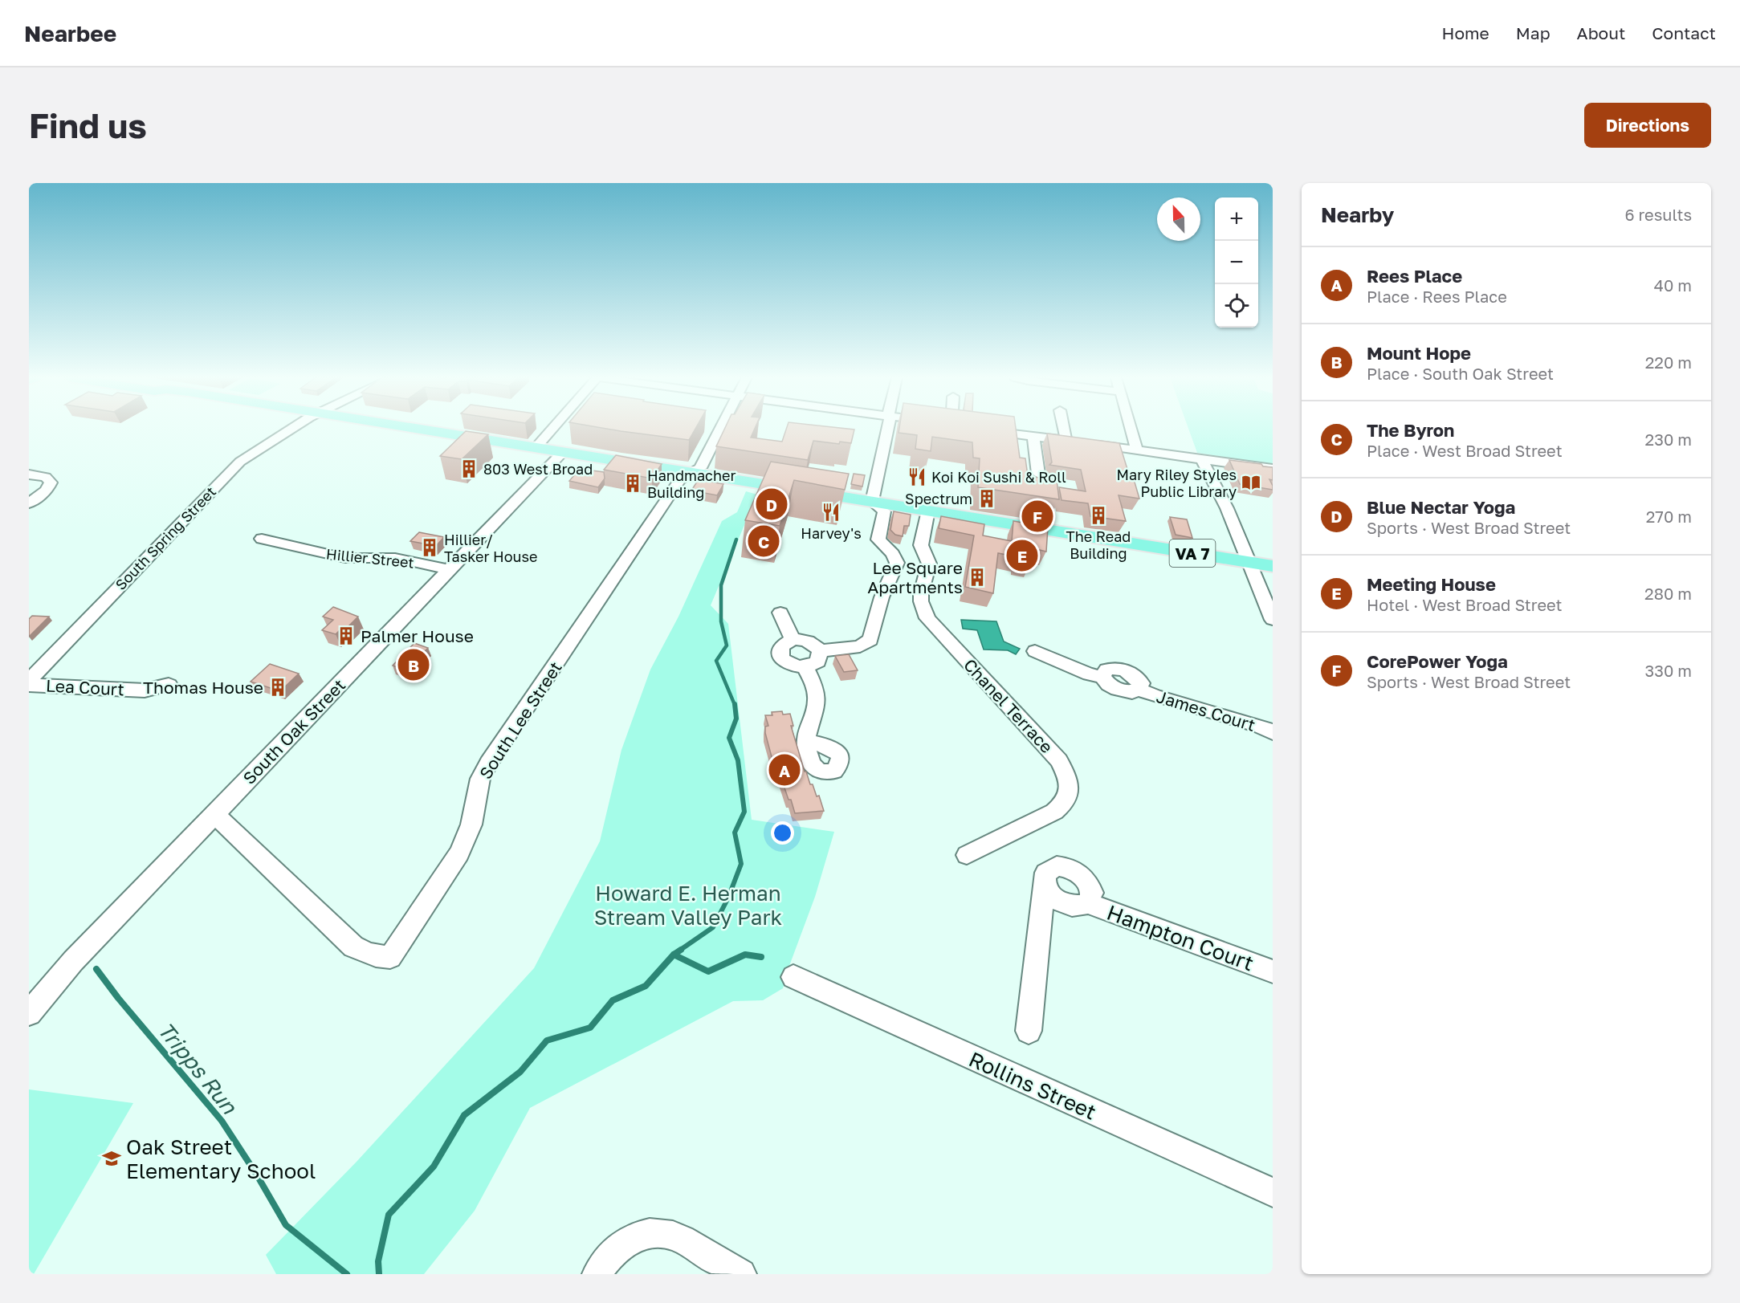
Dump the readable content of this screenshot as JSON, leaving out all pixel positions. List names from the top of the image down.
{
  "streets": {
    "main road": ["VA 7"],
    "street": [
      "South Spring Street",
      "Hillier Street",
      "Lea Court",
      "Chanel Terrace",
      "James Court",
      "South Lee Street",
      "South Oak Street",
      "Hampton Court",
      "Rollins Street"
    ]
  },
  "crossings": [
    ["South Spring Street", "Lea Court"],
    ["VA 7", "Chanel Terrace"],
    ["VA 7", "South Lee Street"],
    ["VA 7", "South Oak Street"],
    ["Hillier Street", "South Oak Street"],
    ["South Lee Street", "South Oak Street"]
  ],
  "water": ["Tripps Run"],
  "parks": ["Howard E. Herman Stream Valley Park"],
  "places": {
    "building": [
      "803 West Broad",
      "Handmacher Building",
      "Spectrum",
      "The Read Building",
      "Hillier/ Tasker House",
      "Lee Square Apartments",
      "Palmer House",
      "Thomas House"
    ],
    "restaurant": ["Koi Koi Sushi & Roll", "Harvey's"],
    "library": ["Mary Riley Styles Public Library"],
    "school or university": ["Oak Street Elementary School"]
  },
  "north": "top",
  "page": {
    "header": "Nearbee",
    "nav": [
      "Home",
      "Map",
      "About",
      "Contact"
    ],
    "buttons": "Directions",
    "title": "Find us",
    "heading": ["Nearby", "6 results"],
    "map_buttons": ["+", "−"],
    "list": [
      {
        "mark": "A",
        "name": "Rees Place",
        "note": "Place · Rees Place",
        "value": "40 m"
      },
      {
        "mark": "B",
        "name": "Mount Hope",
        "note": "Place · South Oak Street",
        "value": "220 m"
      },
      {
        "mark": "C",
        "name": "The Byron",
        "note": "Place · West Broad Street",
        "value": "230 m"
      },
      {
        "mark": "D",
        "name": "Blue Nectar Yoga",
        "note": "Sports · West Broad Street",
        "value": "270 m"
      },
      {
        "mark": "E",
        "name": "Meeting House",
        "note": "Hotel · West Broad Street",
        "value": "280 m"
      },
      {
        "mark": "F",
        "name": "CorePower Yoga",
        "note": "Sports · West Broad Street",
        "value": "330 m"
      }
    ],
    "pins": [
      "D",
      "F",
      "C",
      "E",
      "B",
      "A"
    ]
  }
}
